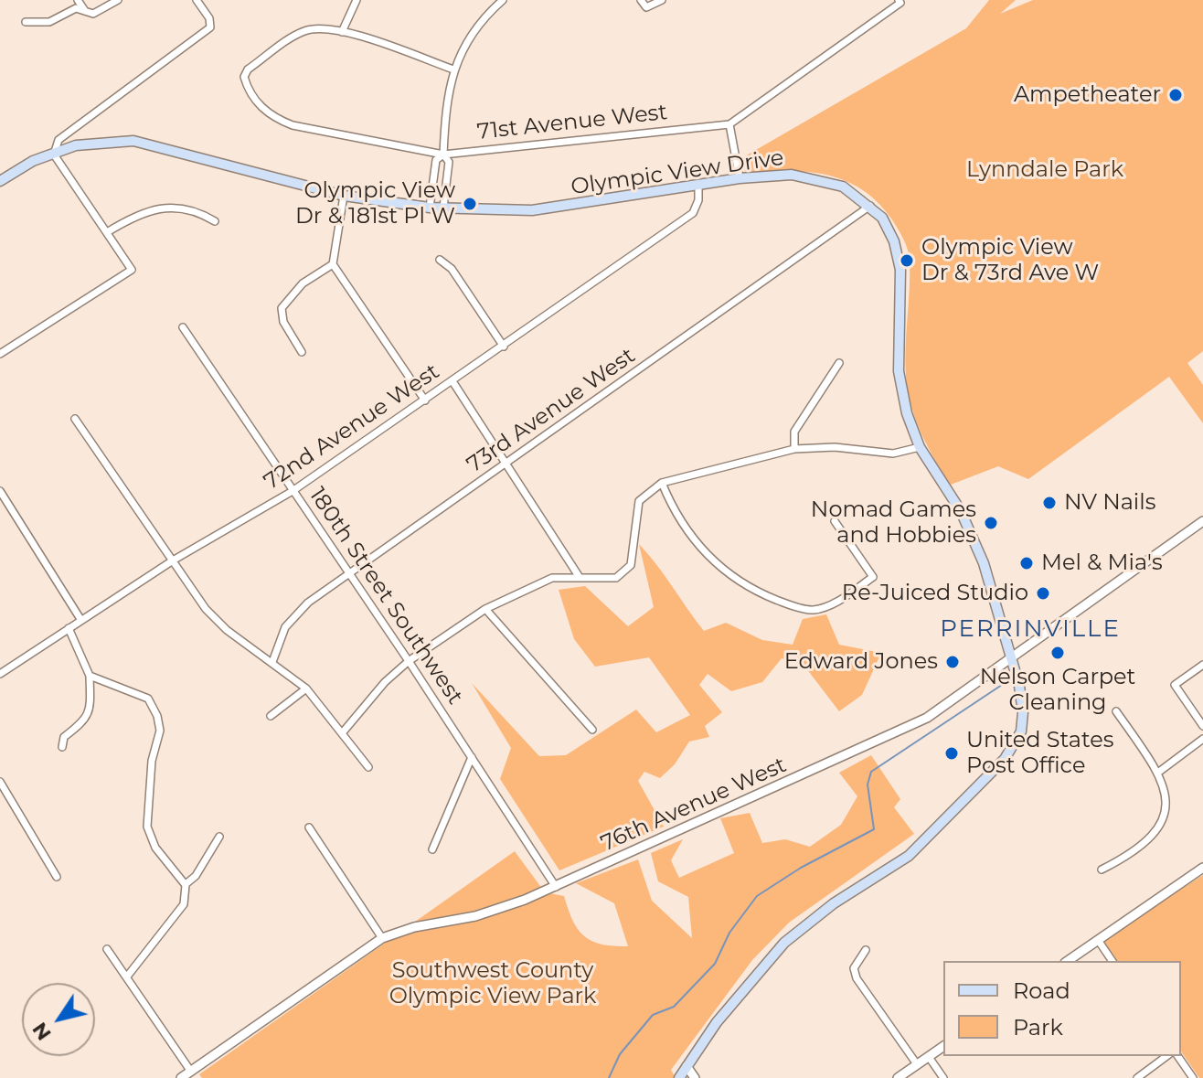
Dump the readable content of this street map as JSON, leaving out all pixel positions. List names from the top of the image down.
{
  "streets": {
    "main road": ["Olympic View Drive"],
    "street": [
      "71st Avenue West",
      "73rd Avenue West",
      "72nd Avenue West",
      "180th Street Southwest",
      "76th Avenue West"
    ]
  },
  "crossings": [
    ["Olympic View Drive", "73rd Avenue West"],
    ["Olympic View Drive", "72nd Avenue West"],
    ["Olympic View Drive", "76th Avenue West"],
    ["73rd Avenue West", "180th Street Southwest"],
    ["72nd Avenue West", "180th Street Southwest"],
    ["180th Street Southwest", "76th Avenue West"]
  ],
  "districts": ["PERRINVILLE"],
  "parks": ["Lynndale Park", "Southwest County Olympic View Park"],
  "places": [
    "Ampetheater",
    "Olympic View Dr & 181st Pl W",
    "Olympic View Dr & 73rd Ave W",
    "NV Nails",
    "Nomad Games and Hobbies",
    "Mel & Mia's",
    "Re-Juiced Studio",
    "Nelson Carpet Cleaning",
    "Edward Jones",
    "United States Post Office"
  ],
  "legend": ["Road", "Park"],
  "north": "bottom left"
}
